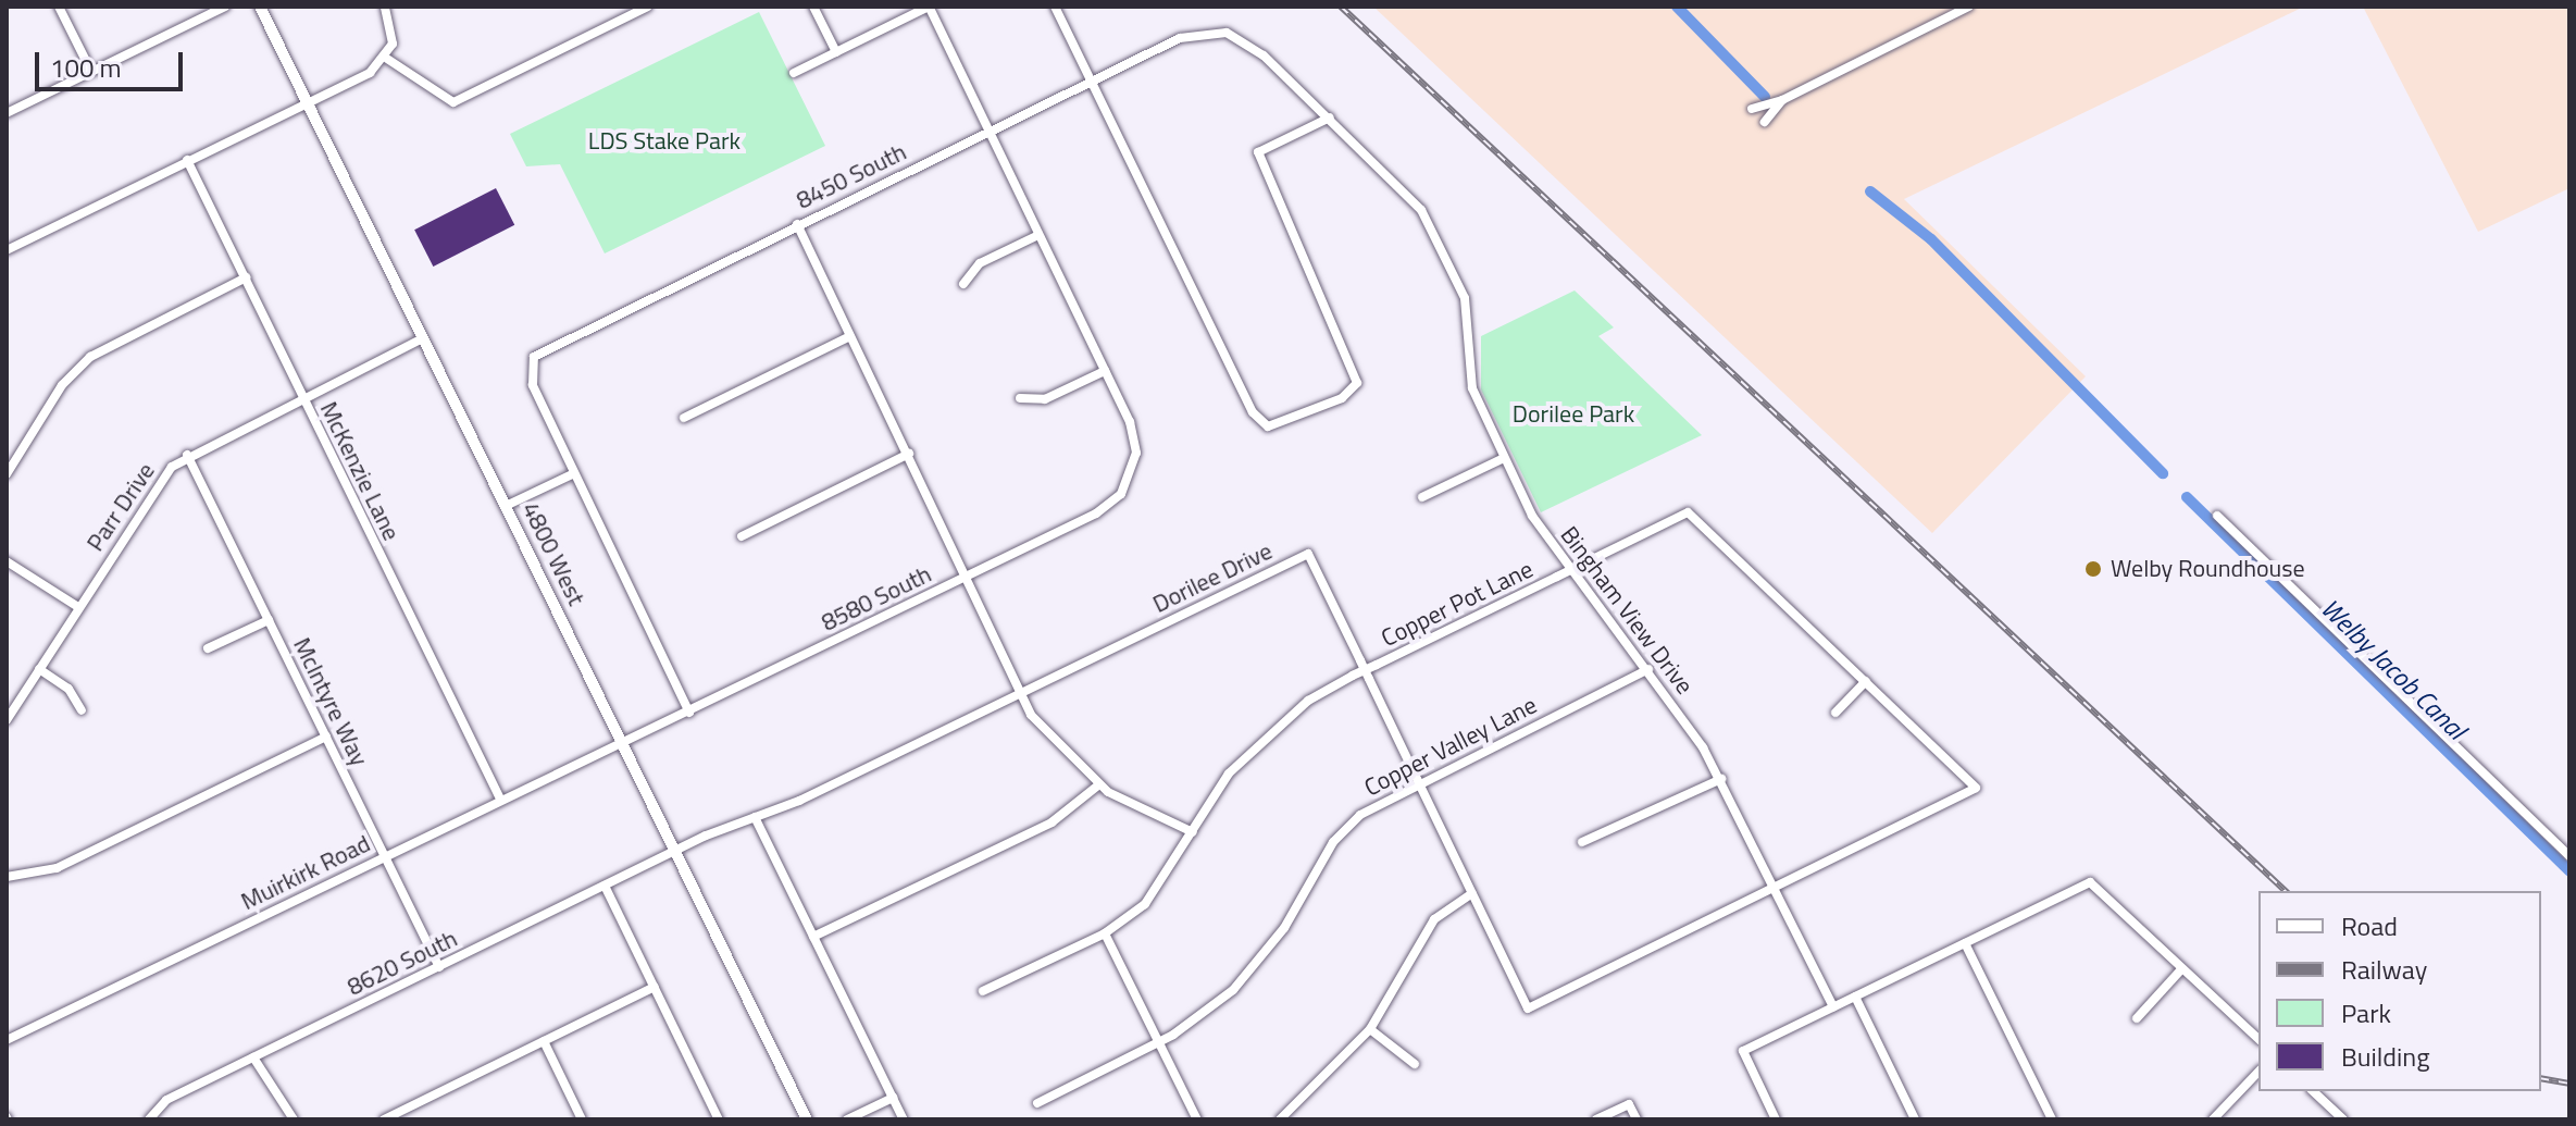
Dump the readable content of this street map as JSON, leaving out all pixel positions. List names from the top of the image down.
{
  "streets": {
    "street": [
      "8450 South",
      "McKenzie Lane",
      "Parr Drive",
      "4800 West",
      "Dorilee Drive",
      "8580 South",
      "Copper Pot Lane",
      "Bingham View Drive",
      "McIntyre Way",
      "Copper Valley Lane",
      "Muirkirk Road",
      "8620 South"
    ]
  },
  "crossings": [
    ["8450 South", "Bingham View Drive"],
    ["McKenzie Lane", "Parr Drive"],
    ["McKenzie Lane", "Muirkirk Road"],
    ["Parr Drive", "4800 West"],
    ["Parr Drive", "McIntyre Way"],
    ["4800 West", "Dorilee Drive"],
    ["4800 West", "8580 South"],
    ["4800 West", "Muirkirk Road"],
    ["4800 West", "8620 South"],
    ["Dorilee Drive", "Copper Pot Lane"],
    ["Dorilee Drive", "Bingham View Drive"],
    ["Dorilee Drive", "Copper Valley Lane"],
    ["Dorilee Drive", "8620 South"],
    ["8580 South", "Muirkirk Road"],
    ["Copper Pot Lane", "Bingham View Drive"],
    ["Bingham View Drive", "Copper Valley Lane"],
    ["McIntyre Way", "Muirkirk Road"],
    ["McIntyre Way", "8620 South"]
  ],
  "water": ["Welby Jacob Canal"],
  "parks": ["LDS Stake Park", "Dorilee Park"],
  "places": ["Welby Roundhouse"],
  "legend": [
    "Road",
    "Railway",
    "Park",
    "Building"
  ],
  "scale_bar": "100 m"
}
